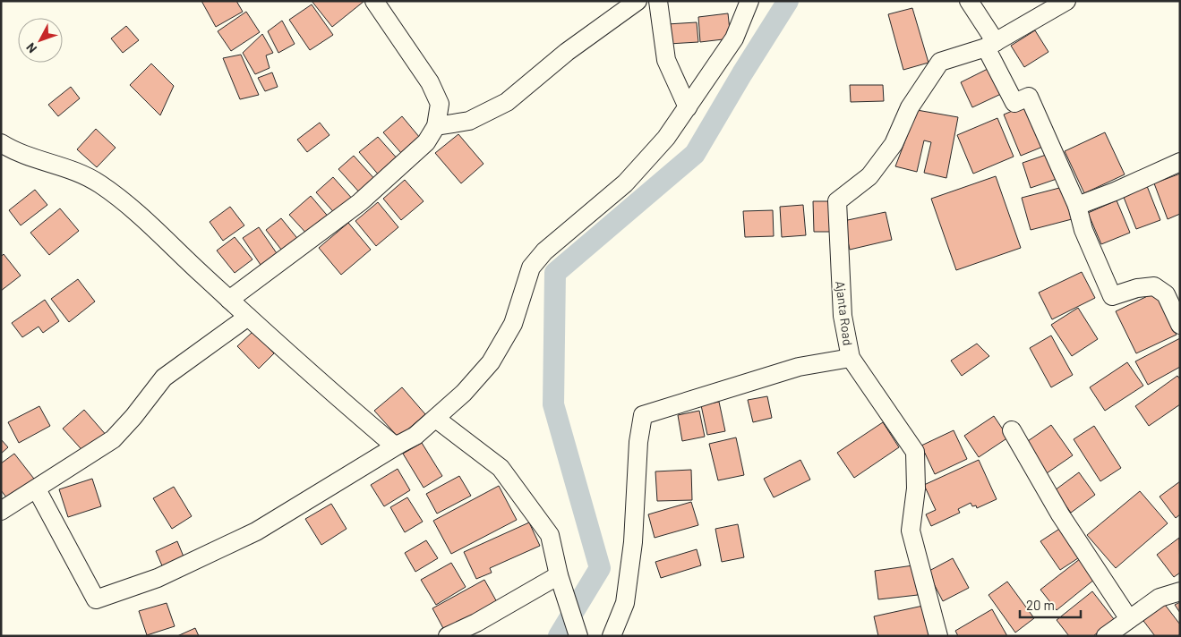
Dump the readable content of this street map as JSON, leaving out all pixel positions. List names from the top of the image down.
{
  "streets": {
    "street": ["Ajanta Road"]
  },
  "scale_bar": "20 m",
  "north": "bottom left"
}
